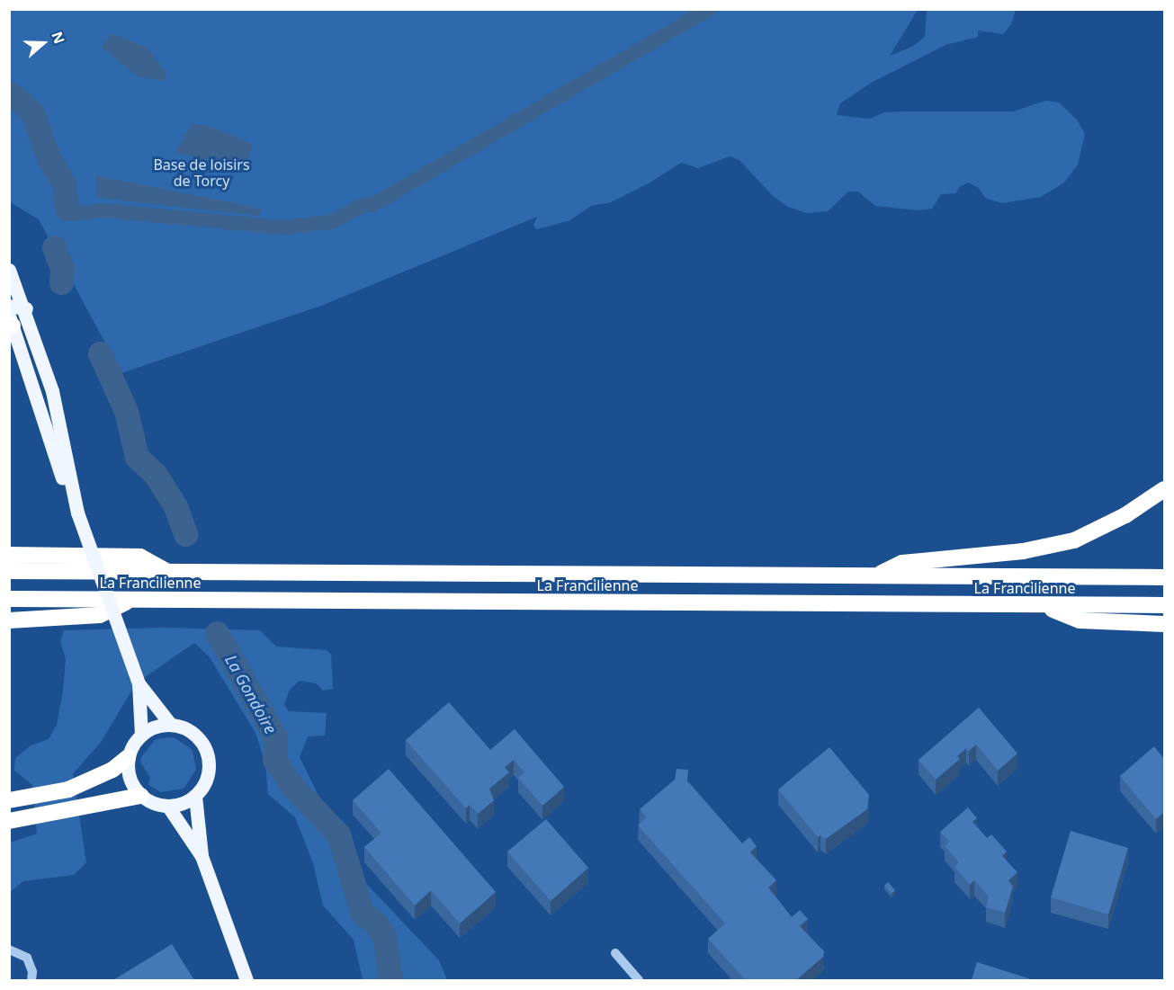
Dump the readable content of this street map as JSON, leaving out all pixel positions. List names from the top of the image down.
{
  "streets": {
    "highway": ["La Francilienne"]
  },
  "water": ["La Gondoire"],
  "parks": ["Base de loisirs de Torcy"],
  "north": "right"
}
